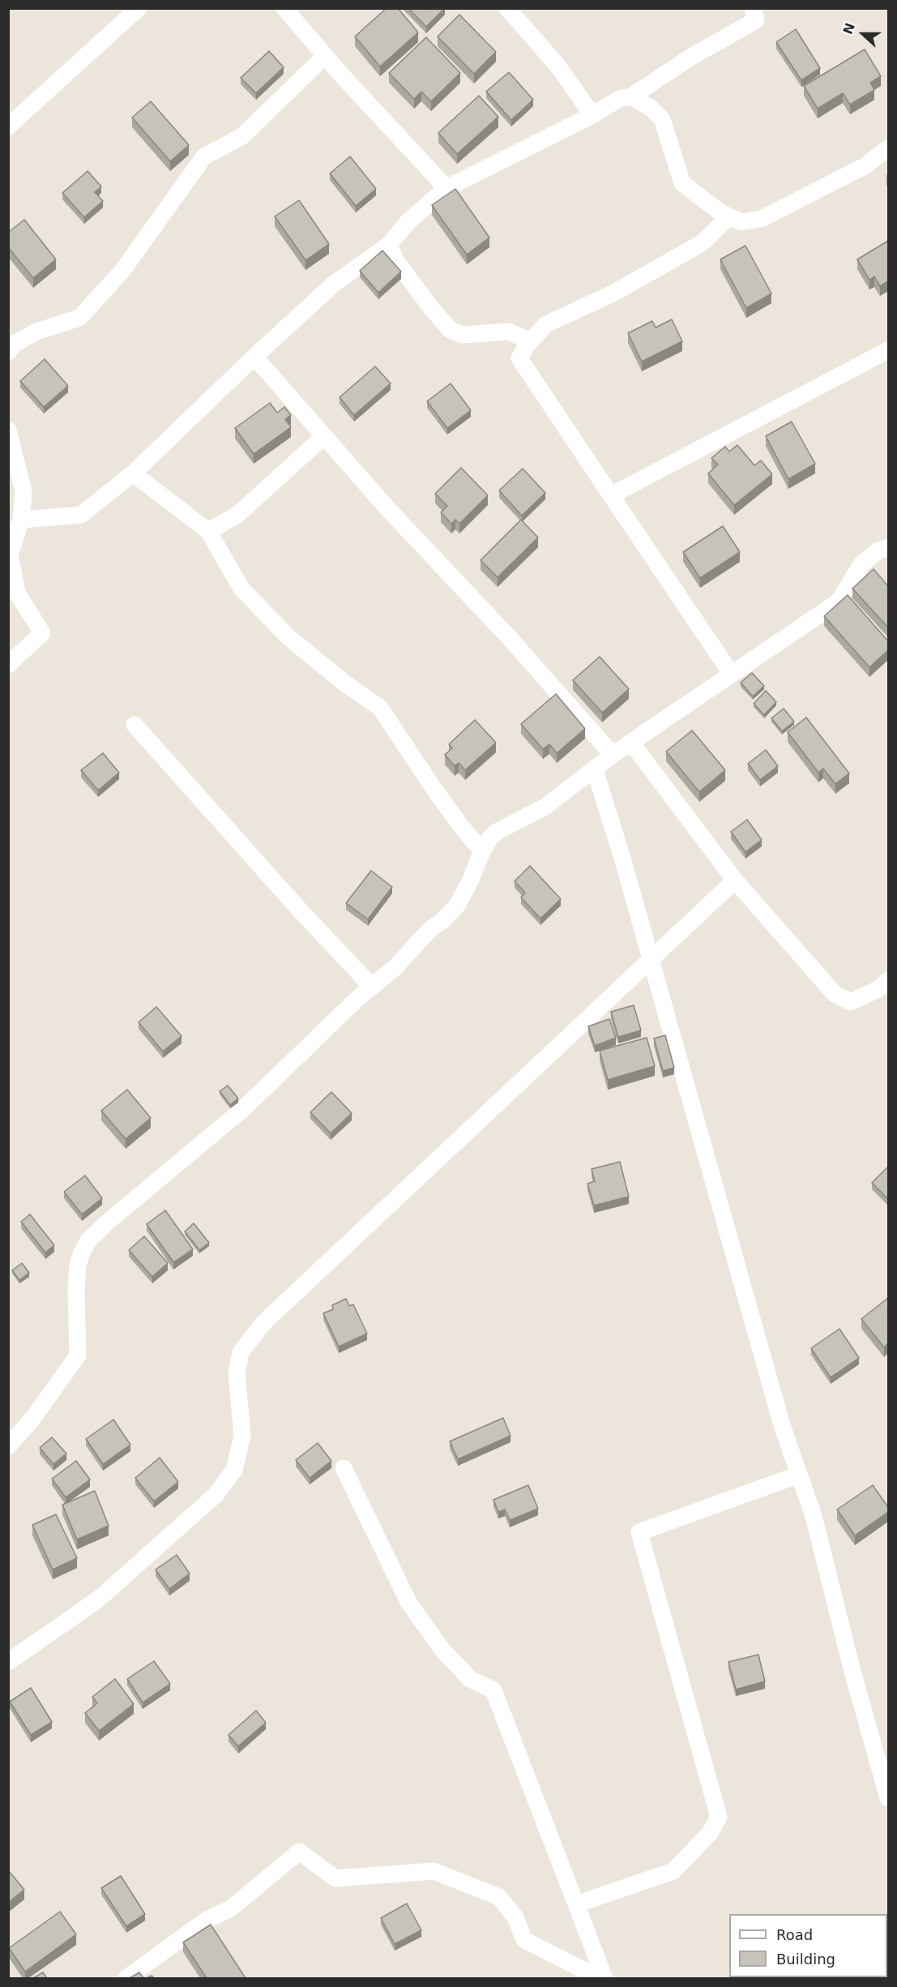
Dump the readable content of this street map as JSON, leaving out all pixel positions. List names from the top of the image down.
{
  "legend": ["Road", "Building"],
  "north": "left"
}
